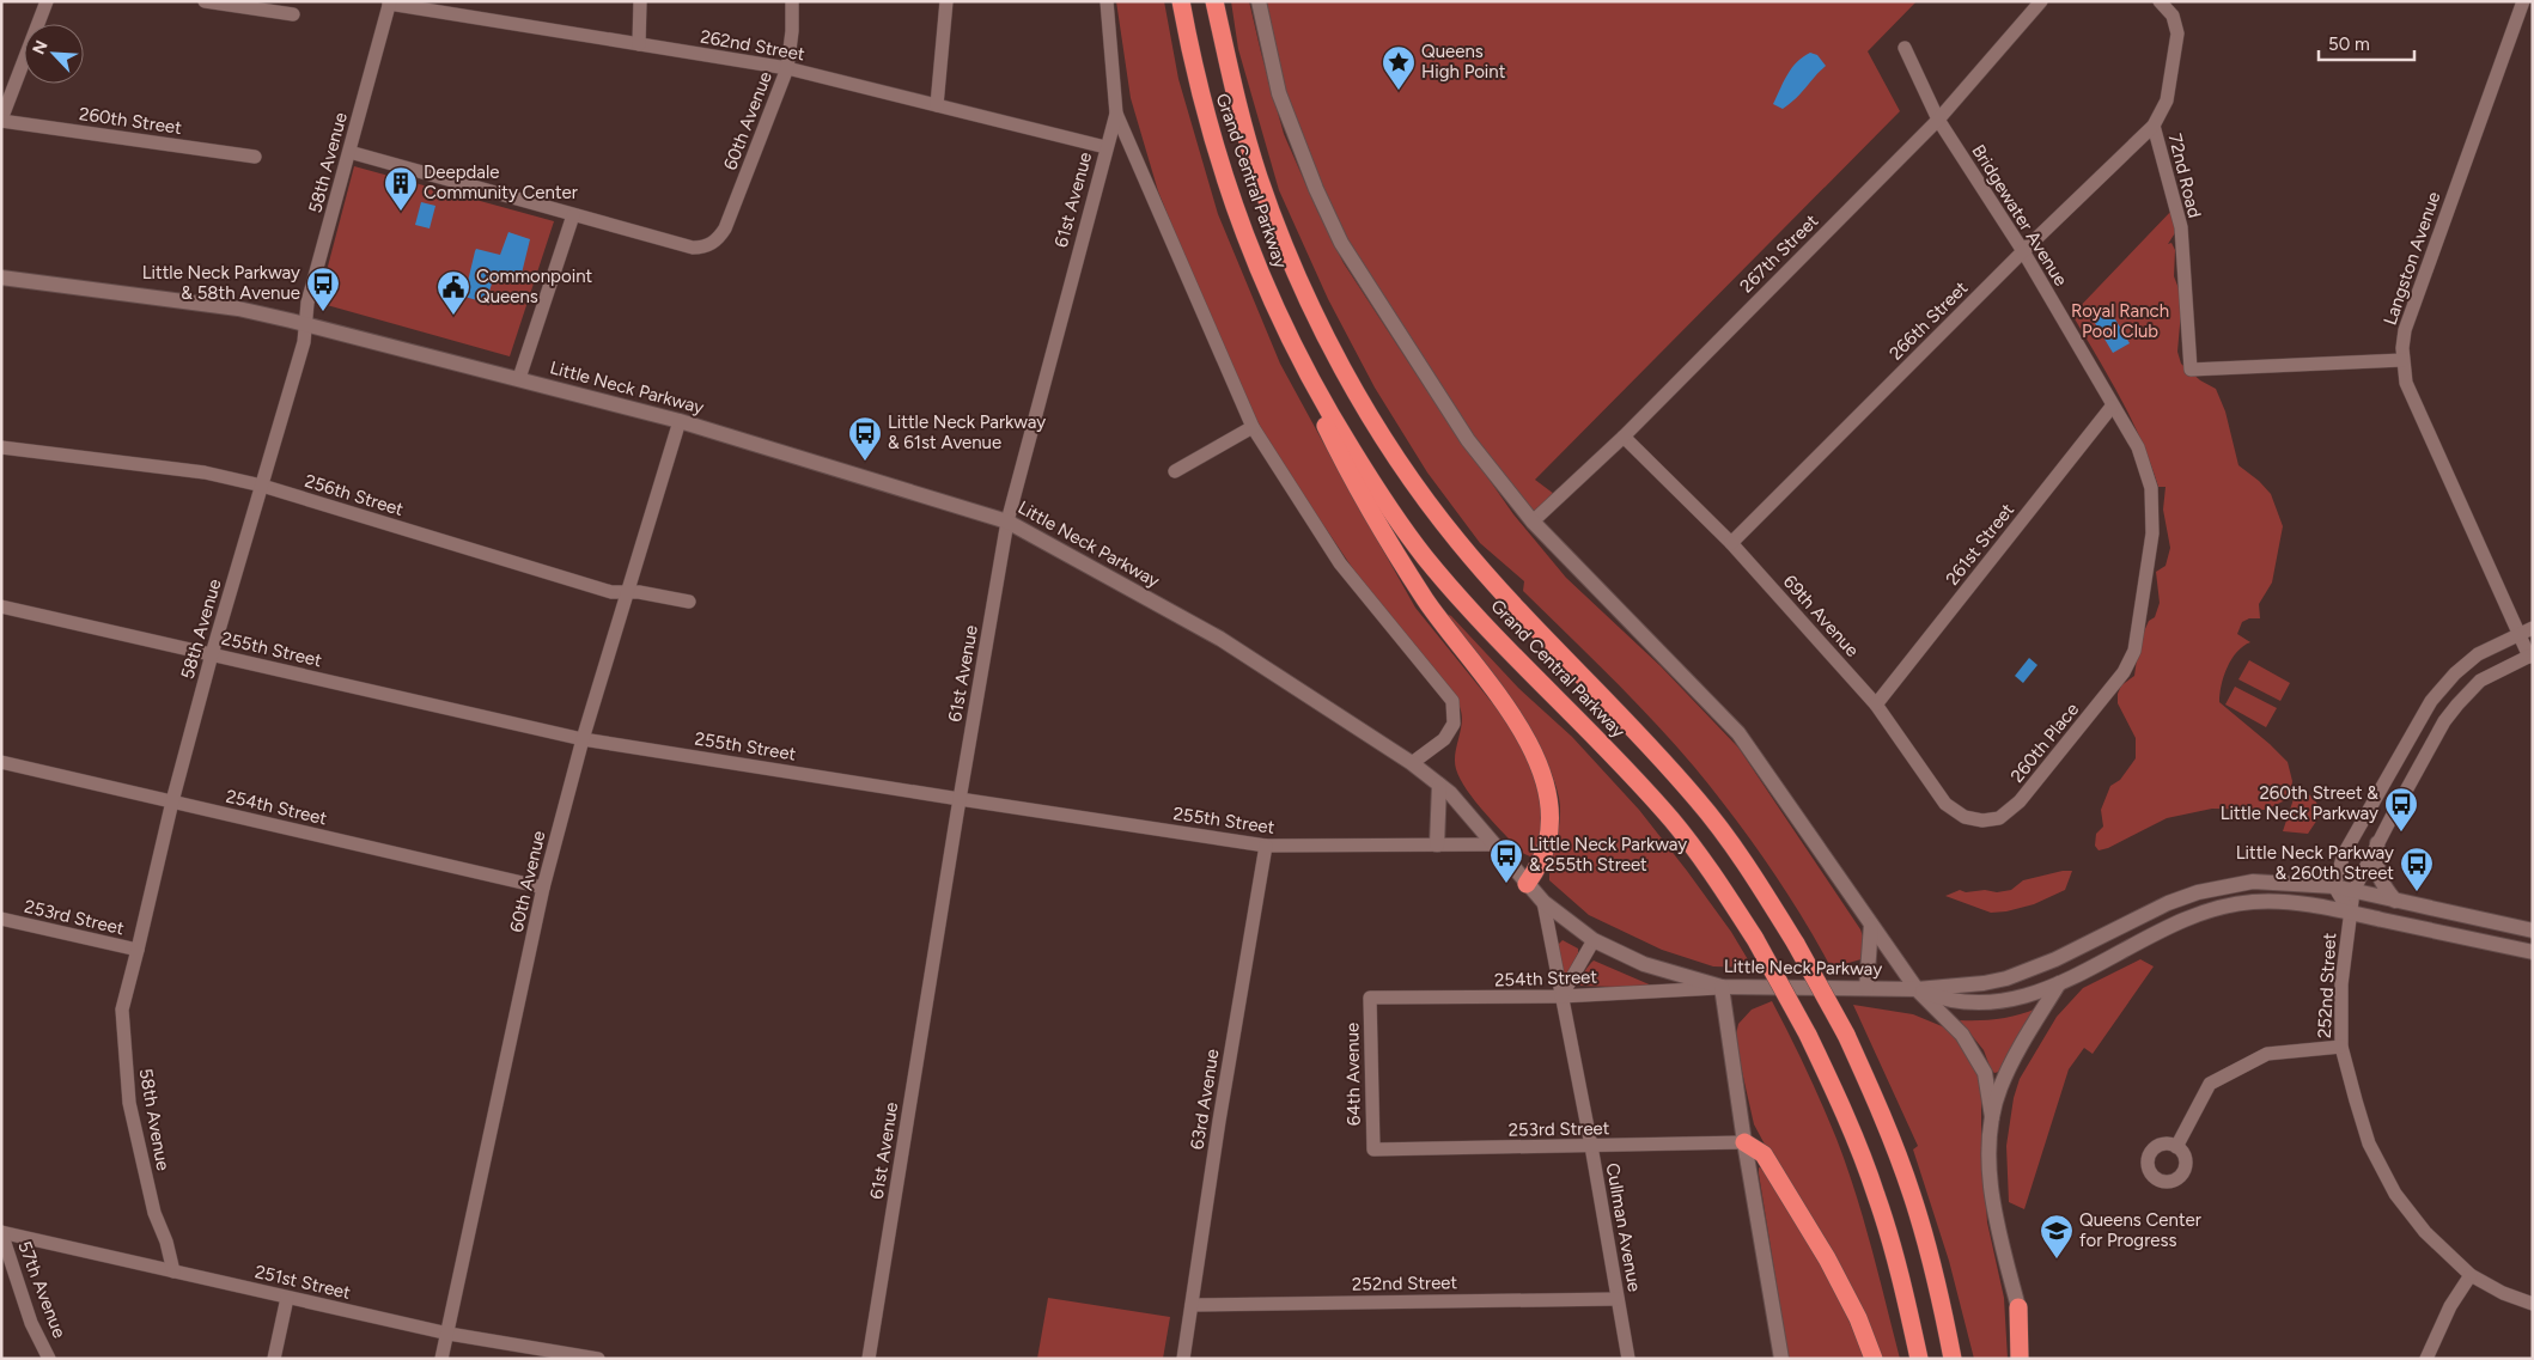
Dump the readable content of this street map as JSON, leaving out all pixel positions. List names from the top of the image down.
{
  "streets": {
    "highway": ["Grand Central Parkway"],
    "main road": ["Little Neck Parkway"],
    "street": [
      "262nd Street",
      "260th Street",
      "60th Avenue",
      "58th Avenue",
      "72nd Road",
      "61st Avenue",
      "Bridgewater Avenue",
      "267th Street",
      "Langston Avenue",
      "266th Street",
      "256th Street",
      "261st Street",
      "69th Avenue",
      "255th Street",
      "260th Place",
      "254th Street",
      "253rd Street",
      "252nd Street",
      "64th Avenue",
      "63rd Avenue",
      "Cullman Avenue",
      "251st Street",
      "57th Avenue"
    ]
  },
  "crossings": [
    ["262nd Street", "60th Avenue"],
    ["262nd Street", "58th Avenue"],
    ["262nd Street", "61st Avenue"],
    ["60th Avenue", "Little Neck Parkway"],
    ["60th Avenue", "256th Street"],
    ["60th Avenue", "255th Street"],
    ["60th Avenue", "254th Street"],
    ["60th Avenue", "251st Street"],
    ["58th Avenue", "Little Neck Parkway"],
    ["58th Avenue", "256th Street"],
    ["58th Avenue", "255th Street"],
    ["58th Avenue", "254th Street"],
    ["58th Avenue", "253rd Street"],
    ["58th Avenue", "251st Street"],
    ["72nd Road", "Langston Avenue"],
    ["72nd Road", "266th Street"],
    ["61st Avenue", "Little Neck Parkway"],
    ["61st Avenue", "255th Street"],
    ["Bridgewater Avenue", "267th Street"],
    ["Bridgewater Avenue", "266th Street"],
    ["Bridgewater Avenue", "261st Street"],
    ["Bridgewater Avenue", "260th Place"],
    ["267th Street", "69th Avenue"],
    ["266th Street", "69th Avenue"],
    ["Little Neck Parkway", "255th Street"],
    ["Little Neck Parkway", "254th Street"],
    ["Little Neck Parkway", "252nd Street"],
    ["Little Neck Parkway", "Cullman Avenue"],
    ["261st Street", "69th Avenue"],
    ["69th Avenue", "260th Place"],
    ["255th Street", "63rd Avenue"],
    ["254th Street", "64th Avenue"],
    ["254th Street", "Cullman Avenue"],
    ["253rd Street", "64th Avenue"],
    ["253rd Street", "Cullman Avenue"],
    ["252nd Street", "63rd Avenue"],
    ["252nd Street", "Cullman Avenue"],
    ["251st Street", "57th Avenue"]
  ],
  "parks": ["Royal Ranch Pool Club"],
  "places": {
    "place": ["Queens High Point"],
    "building": ["Deepdale Community Center"],
    "bus stop": [
      "Little Neck Parkway & 58th Avenue",
      "Little Neck Parkway & 61st Avenue",
      "260th Street & Little Neck Parkway",
      "Little Neck Parkway & 255th Street",
      "Little Neck Parkway & 260th Street"
    ],
    "public building": ["Commonpoint Queens"],
    "school or university": ["Queens Center for Progress"]
  },
  "scale_bar": "50 m",
  "north": "top left"
}
